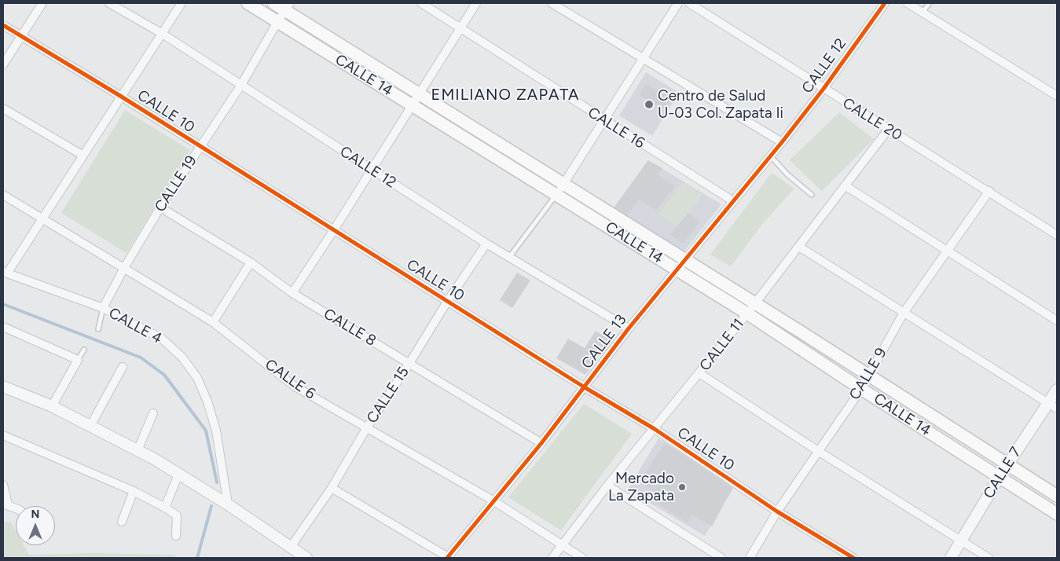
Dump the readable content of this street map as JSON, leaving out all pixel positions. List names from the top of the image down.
{
  "streets": {
    "main road": ["CALLE 14"],
    "street": [
      "CALLE 12",
      "CALLE 10",
      "CALLE 20",
      "CALLE 16",
      "CALLE 19",
      "CALLE 4",
      "CALLE 8",
      "CALLE 13",
      "CALLE 11",
      "CALLE 9",
      "CALLE 6",
      "CALLE 15",
      "CALLE 7"
    ]
  },
  "crossings": [
    ["CALLE 12", "CALLE 20"],
    ["CALLE 12", "CALLE 19"],
    ["CALLE 12", "CALLE 13"],
    ["CALLE 12", "CALLE 15"],
    ["CALLE 14", "CALLE 19"],
    ["CALLE 14", "CALLE 13"],
    ["CALLE 14", "CALLE 11"],
    ["CALLE 14", "CALLE 9"],
    ["CALLE 14", "CALLE 7"],
    ["CALLE 10", "CALLE 19"],
    ["CALLE 10", "CALLE 13"],
    ["CALLE 10", "CALLE 11"],
    ["CALLE 10", "CALLE 9"],
    ["CALLE 10", "CALLE 15"],
    ["CALLE 20", "CALLE 11"],
    ["CALLE 20", "CALLE 9"],
    ["CALLE 16", "CALLE 13"],
    ["CALLE 19", "CALLE 4"],
    ["CALLE 19", "CALLE 8"],
    ["CALLE 19", "CALLE 6"],
    ["CALLE 8", "CALLE 13"],
    ["CALLE 8", "CALLE 15"],
    ["CALLE 13", "CALLE 6"],
    ["CALLE 11", "CALLE 6"],
    ["CALLE 6", "CALLE 15"]
  ],
  "districts": ["EMILIANO ZAPATA"],
  "places": ["Centro de Salud U-03 Col. Zapata Ii", "Mercado La Zapata"],
  "north": "top"
}
